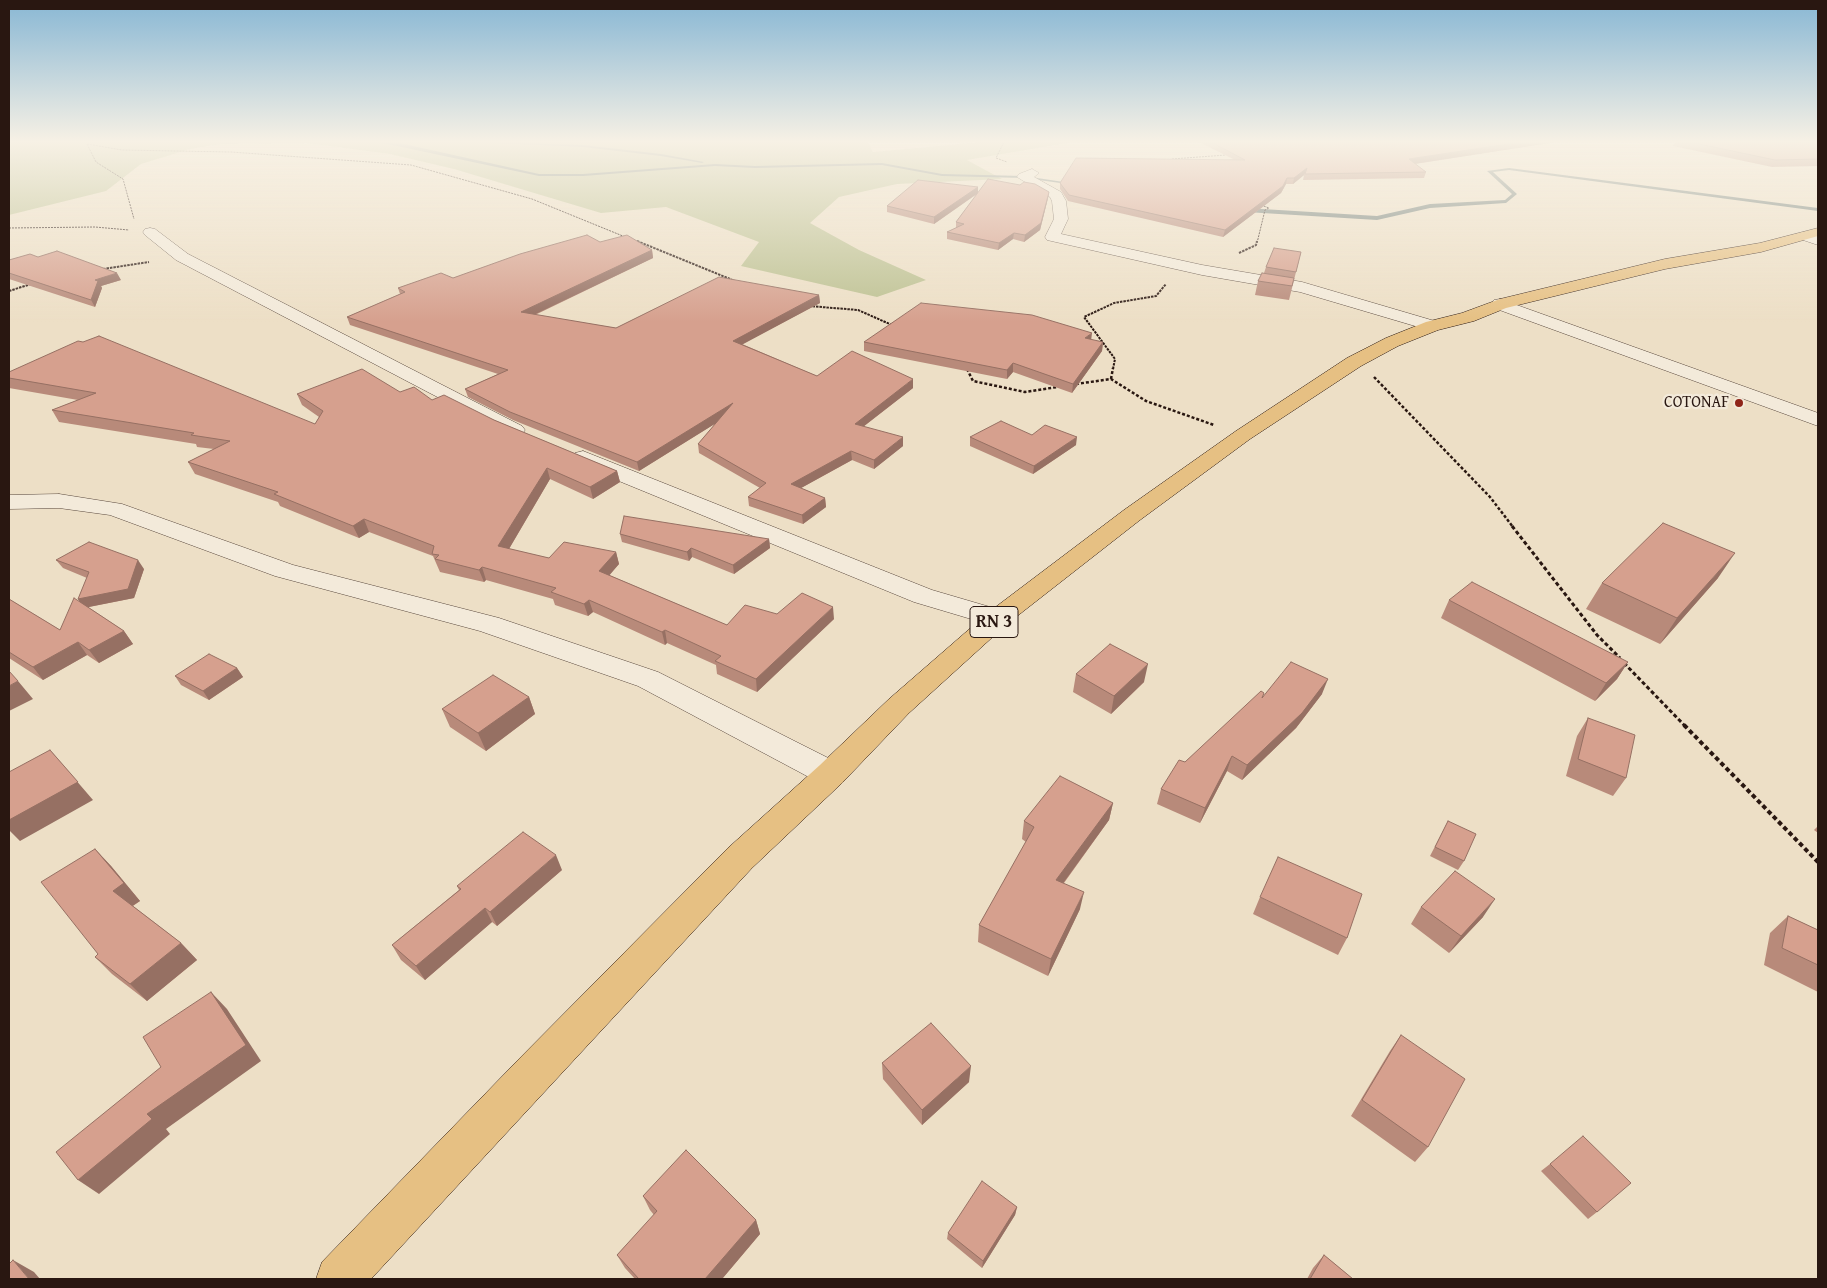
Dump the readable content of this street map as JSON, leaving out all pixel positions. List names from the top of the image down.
{
  "streets": {
    "main road": ["RN 3"]
  },
  "places": ["COTONAF"]
}
